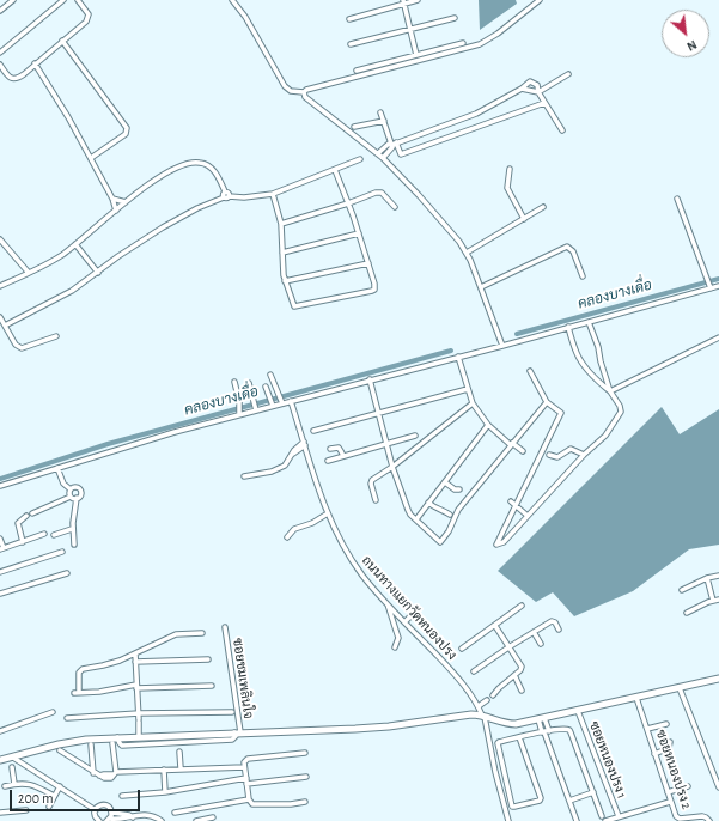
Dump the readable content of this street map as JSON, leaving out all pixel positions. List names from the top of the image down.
{
  "streets": {
    "street": [
      "ถนนทางแยกวัดหนองปรง",
      "ซอยชมเพลินใจ",
      "ซอยหนองปรง 1",
      "ซอยหนองปรง 2"
    ]
  },
  "water": ["คลองบางเดื่อ"],
  "scale_bar": "200 m",
  "north": "bottom right"
}
